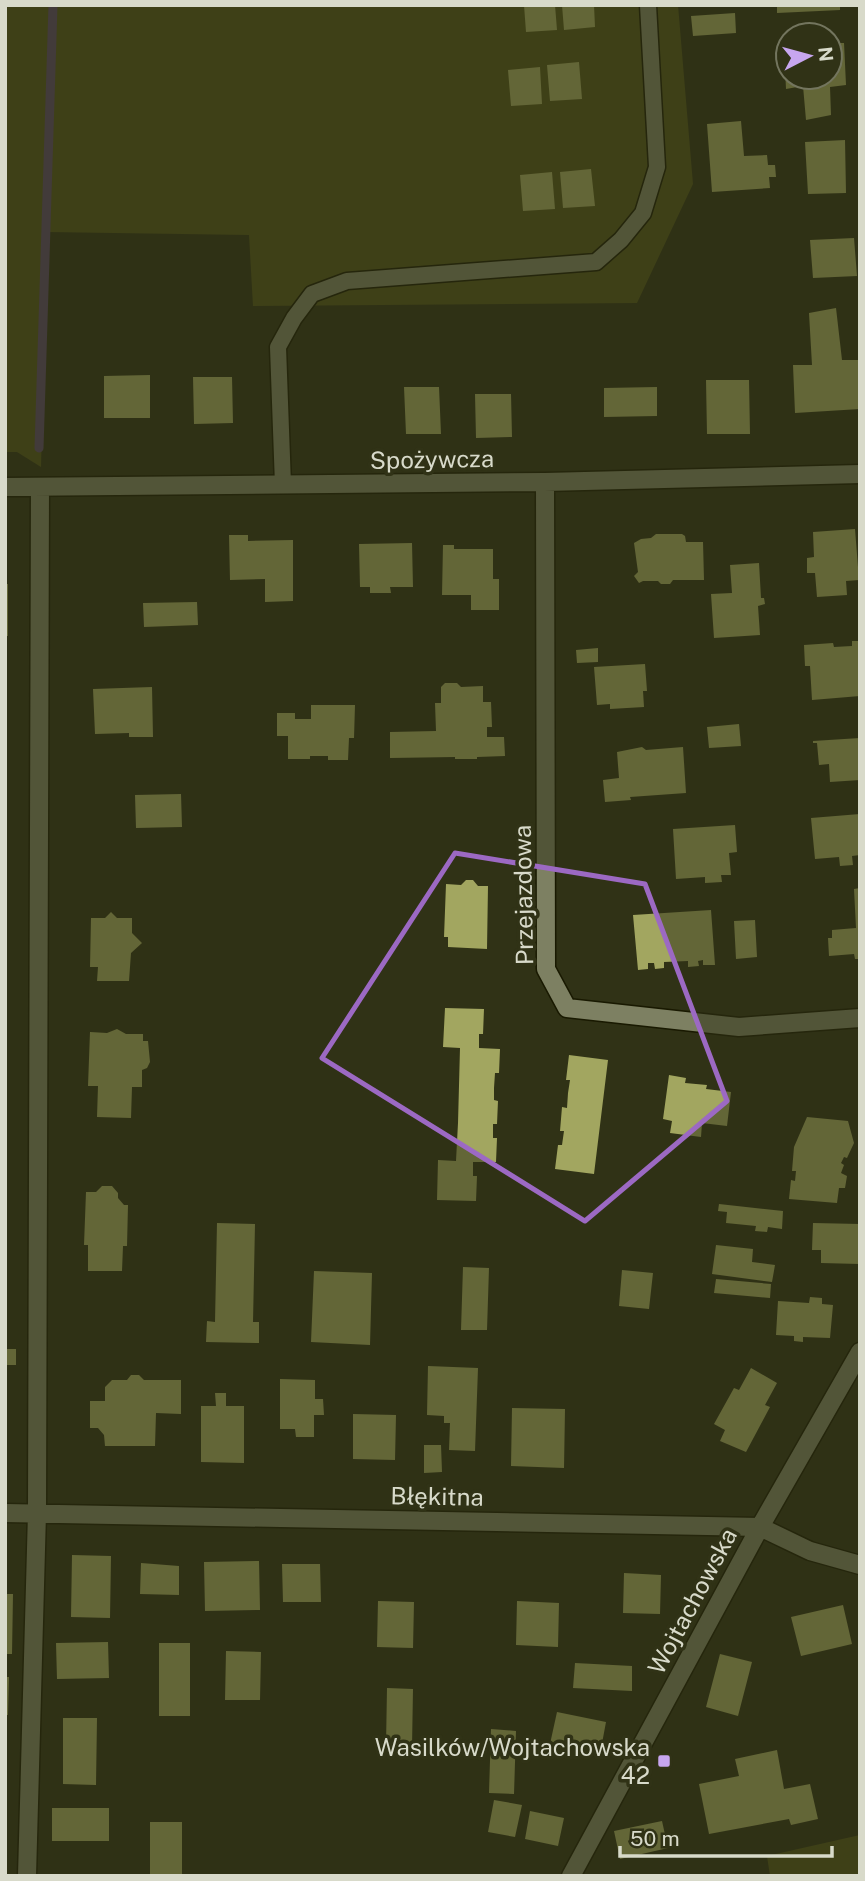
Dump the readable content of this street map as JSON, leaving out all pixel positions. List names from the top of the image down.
{
  "streets": {
    "street": [
      "Spożywcza",
      "Przejazdowa",
      "Błękitna",
      "Wojtachowska"
    ]
  },
  "crossings": [
    ["Spożywcza", "Przejazdowa"],
    ["Błękitna", "Wojtachowska"]
  ],
  "places": {
    "transit": ["Wasilków/Wojtachowska 42"]
  },
  "scale_bar": "50 m",
  "north": "right"
}
